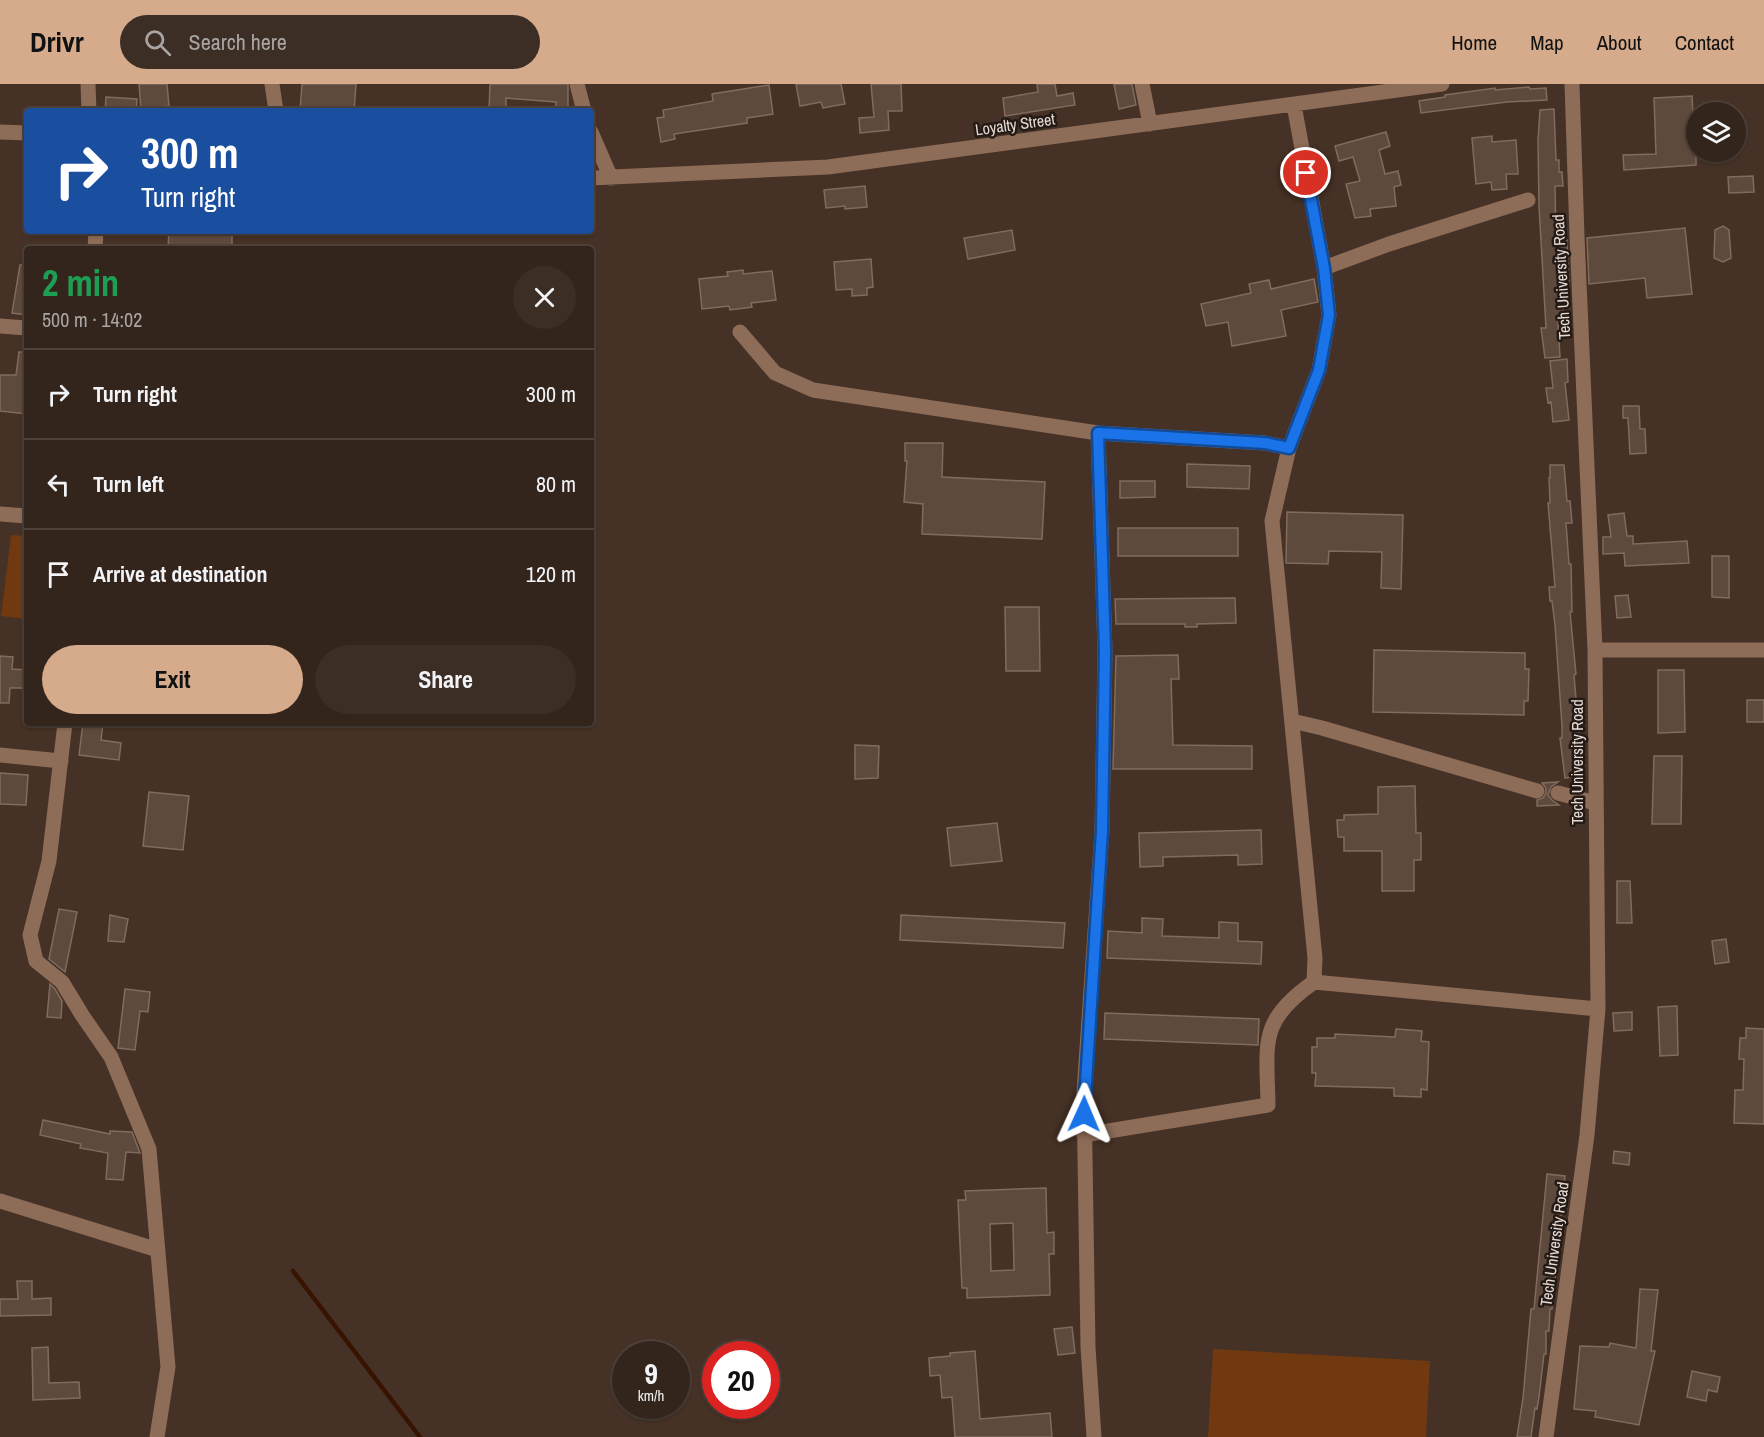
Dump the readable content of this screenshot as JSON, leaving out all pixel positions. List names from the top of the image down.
{
  "streets": {
    "street": ["Loyalty Street", "Tech University Road"]
  },
  "page": {
    "header": "Drivr",
    "search": "Search here",
    "nav": [
      "Home",
      "Map",
      "About",
      "Contact"
    ],
    "turn": ["300 m", "Turn right"],
    "heading": ["2 min", "500 m · 14:02"],
    "list": [
      {
        "name": "Turn right",
        "value": "300 m"
      },
      {
        "name": "Turn left",
        "value": "80 m"
      },
      {
        "name": "Arrive at destination",
        "value": "120 m"
      }
    ],
    "buttons": ["Exit", "Share"],
    "speed": "9 km/h",
    "limit": "20"
  }
}
